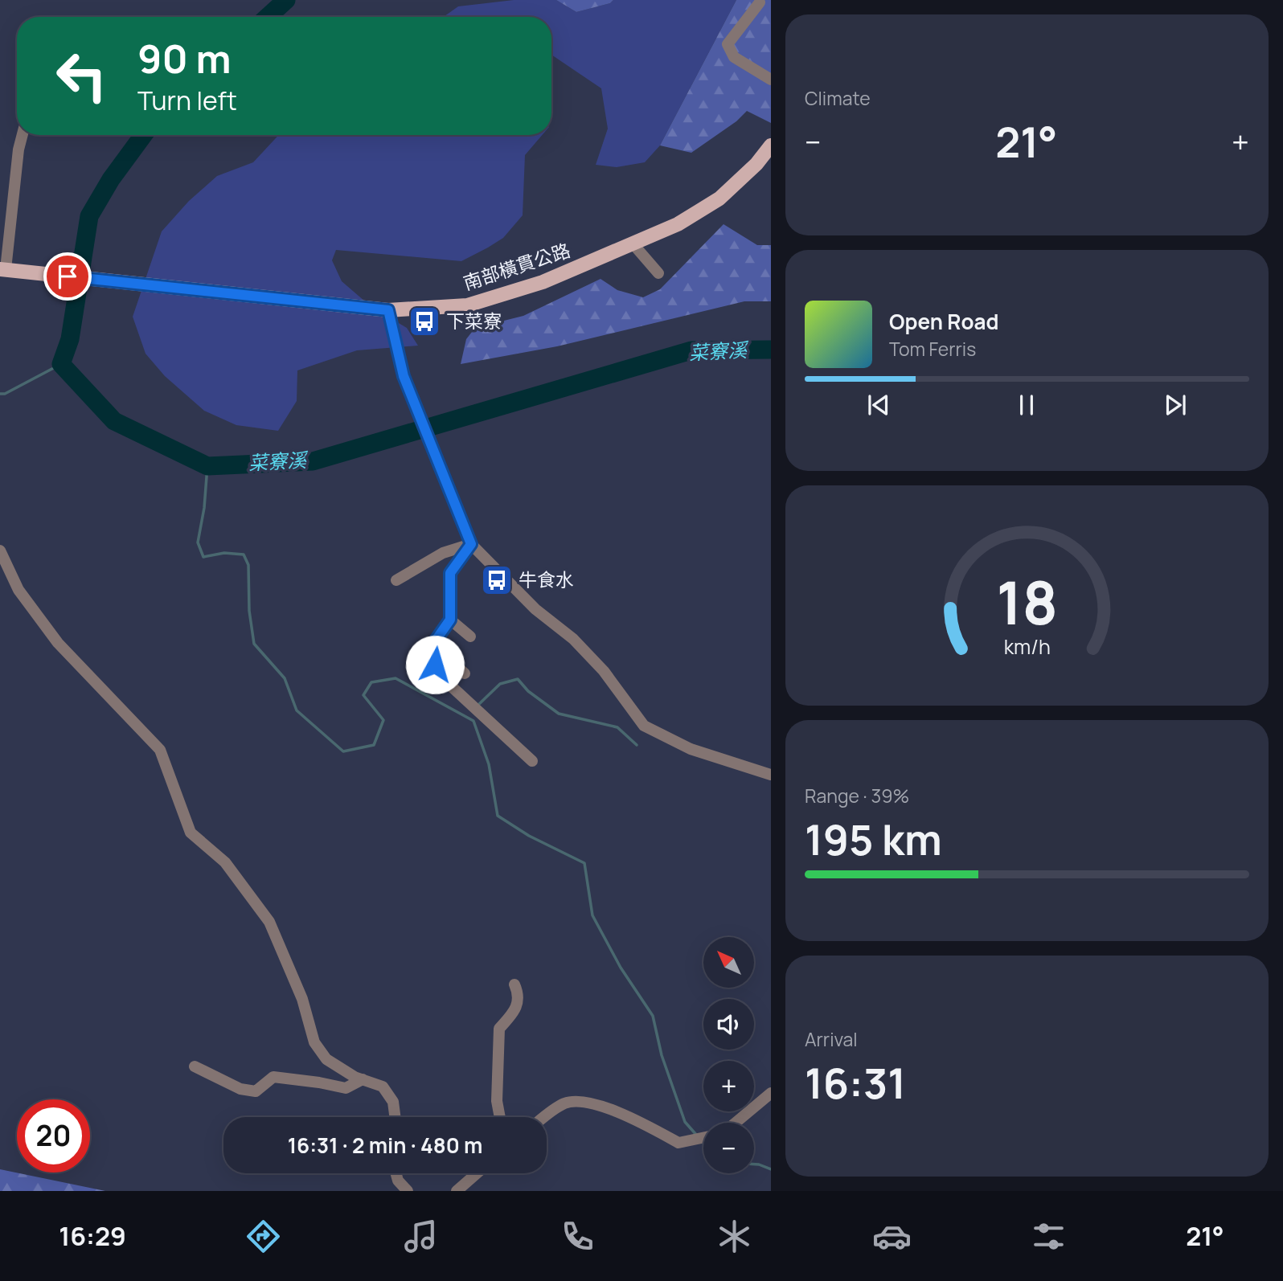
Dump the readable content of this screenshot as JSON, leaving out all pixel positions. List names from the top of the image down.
{
  "streets": {
    "main road": ["南部橫貫公路"]
  },
  "water": ["菜竂溪"],
  "places": {
    "bus stop": ["下菜寮", "牛食水"]
  },
  "north": "top left",
  "page": {
    "tile": [
      "Climate",
      ["Range · 39%", "195 km"],
      ["Arrival", "16:31"]
    ],
    "turn": ["90 m", "Turn left"],
    "heat": ["−", "21°", "+"],
    "song": ["Open Road", "Tom Ferris"],
    "map_buttons": ["+", "−"],
    "limit": "20",
    "trip": "16:31 · 2 min · 480 m",
    "tabs": ["16:29", "21°"],
    "gauge": ["18", "km/h"]
  }
}
